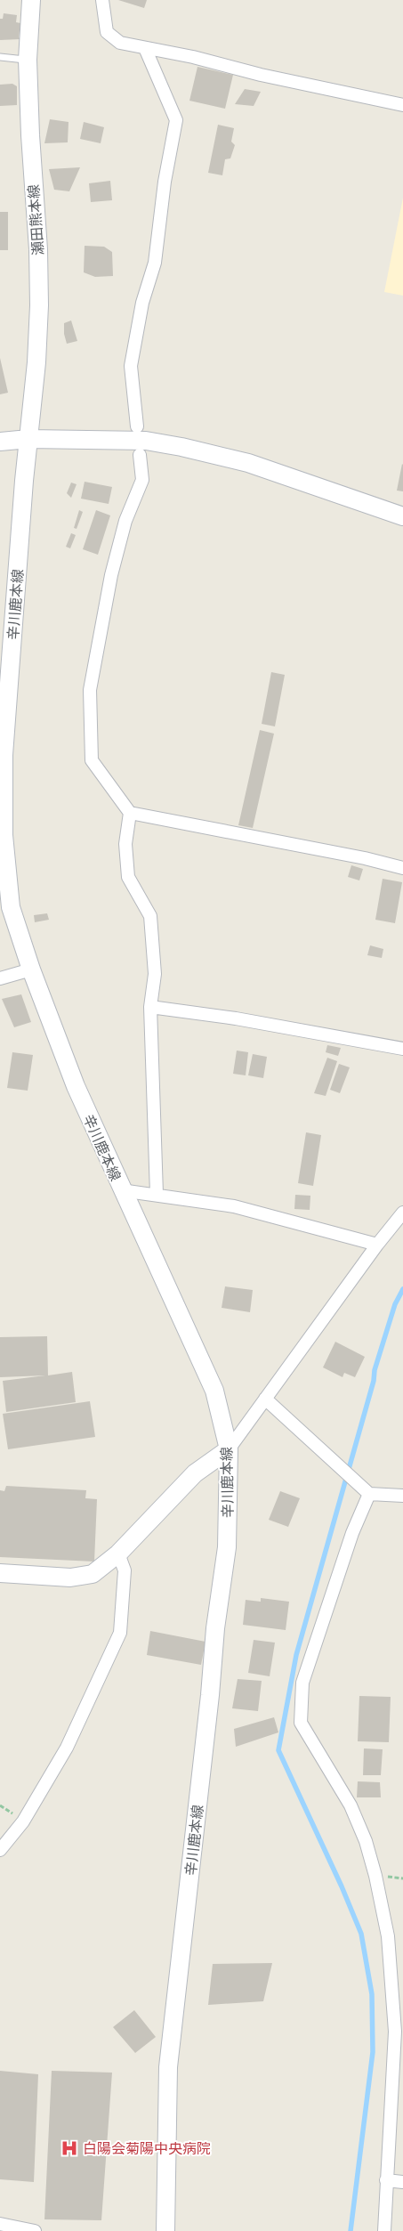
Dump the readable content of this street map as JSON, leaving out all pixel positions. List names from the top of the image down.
{
  "streets": {
    "main road": ["瀬田熊本線", "辛川鹿本線"]
  },
  "crossings": [
    ["瀬田熊本線", "辛川鹿本線"]
  ],
  "places": {
    "hospital": ["白陽会菊陽中央病院"]
  }
}
